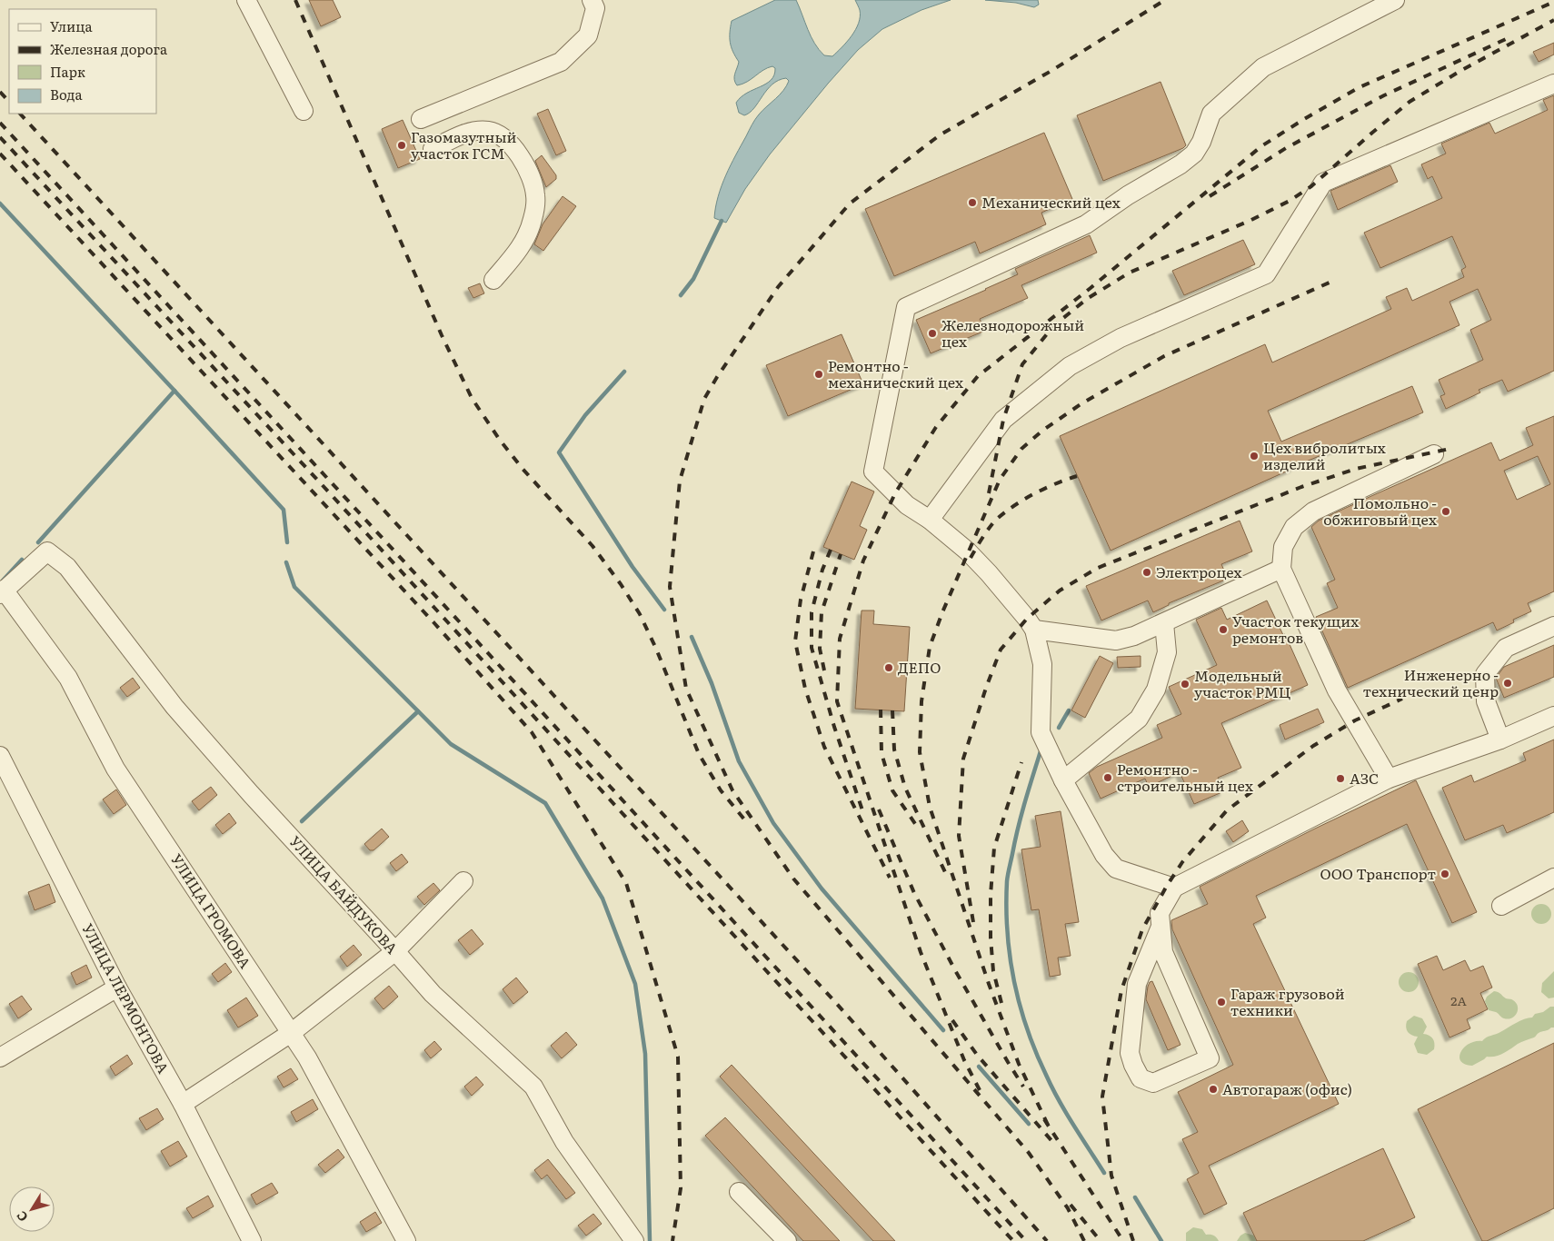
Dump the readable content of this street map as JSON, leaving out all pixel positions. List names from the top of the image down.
{
  "streets": {
    "street": ["УЛИЦА БАЙДУКОВА", "УЛИЦА ГРОМОВА", "УЛИЦА ЛЕРМОНТОВА"]
  },
  "crossings": [
    ["УЛИЦА БАЙДУКОВА", "УЛИЦА ГРОМОВА"]
  ],
  "places": [
    "Газомазутный участок ГСМ",
    "Механический цех",
    "Железнодорожный цех",
    "Ремонтно - механический цех",
    "Цех вибролитых изделий",
    "Помольно - обжиговый цех",
    "Электроцех",
    "Участок текущих ремонтов",
    "ДЕПО",
    "Инженерно - технический ценр",
    "Модельный участок РМЦ",
    "Ремонтно - строительный цех",
    "АЗС",
    "ООО Транспорт",
    "Гараж грузовой техники",
    "Автогараж (офис)"
  ],
  "house_numbers": ["2А"],
  "legend": [
    "Улица",
    "Железная дорога",
    "Парк",
    "Вода"
  ],
  "north": "bottom left"
}
